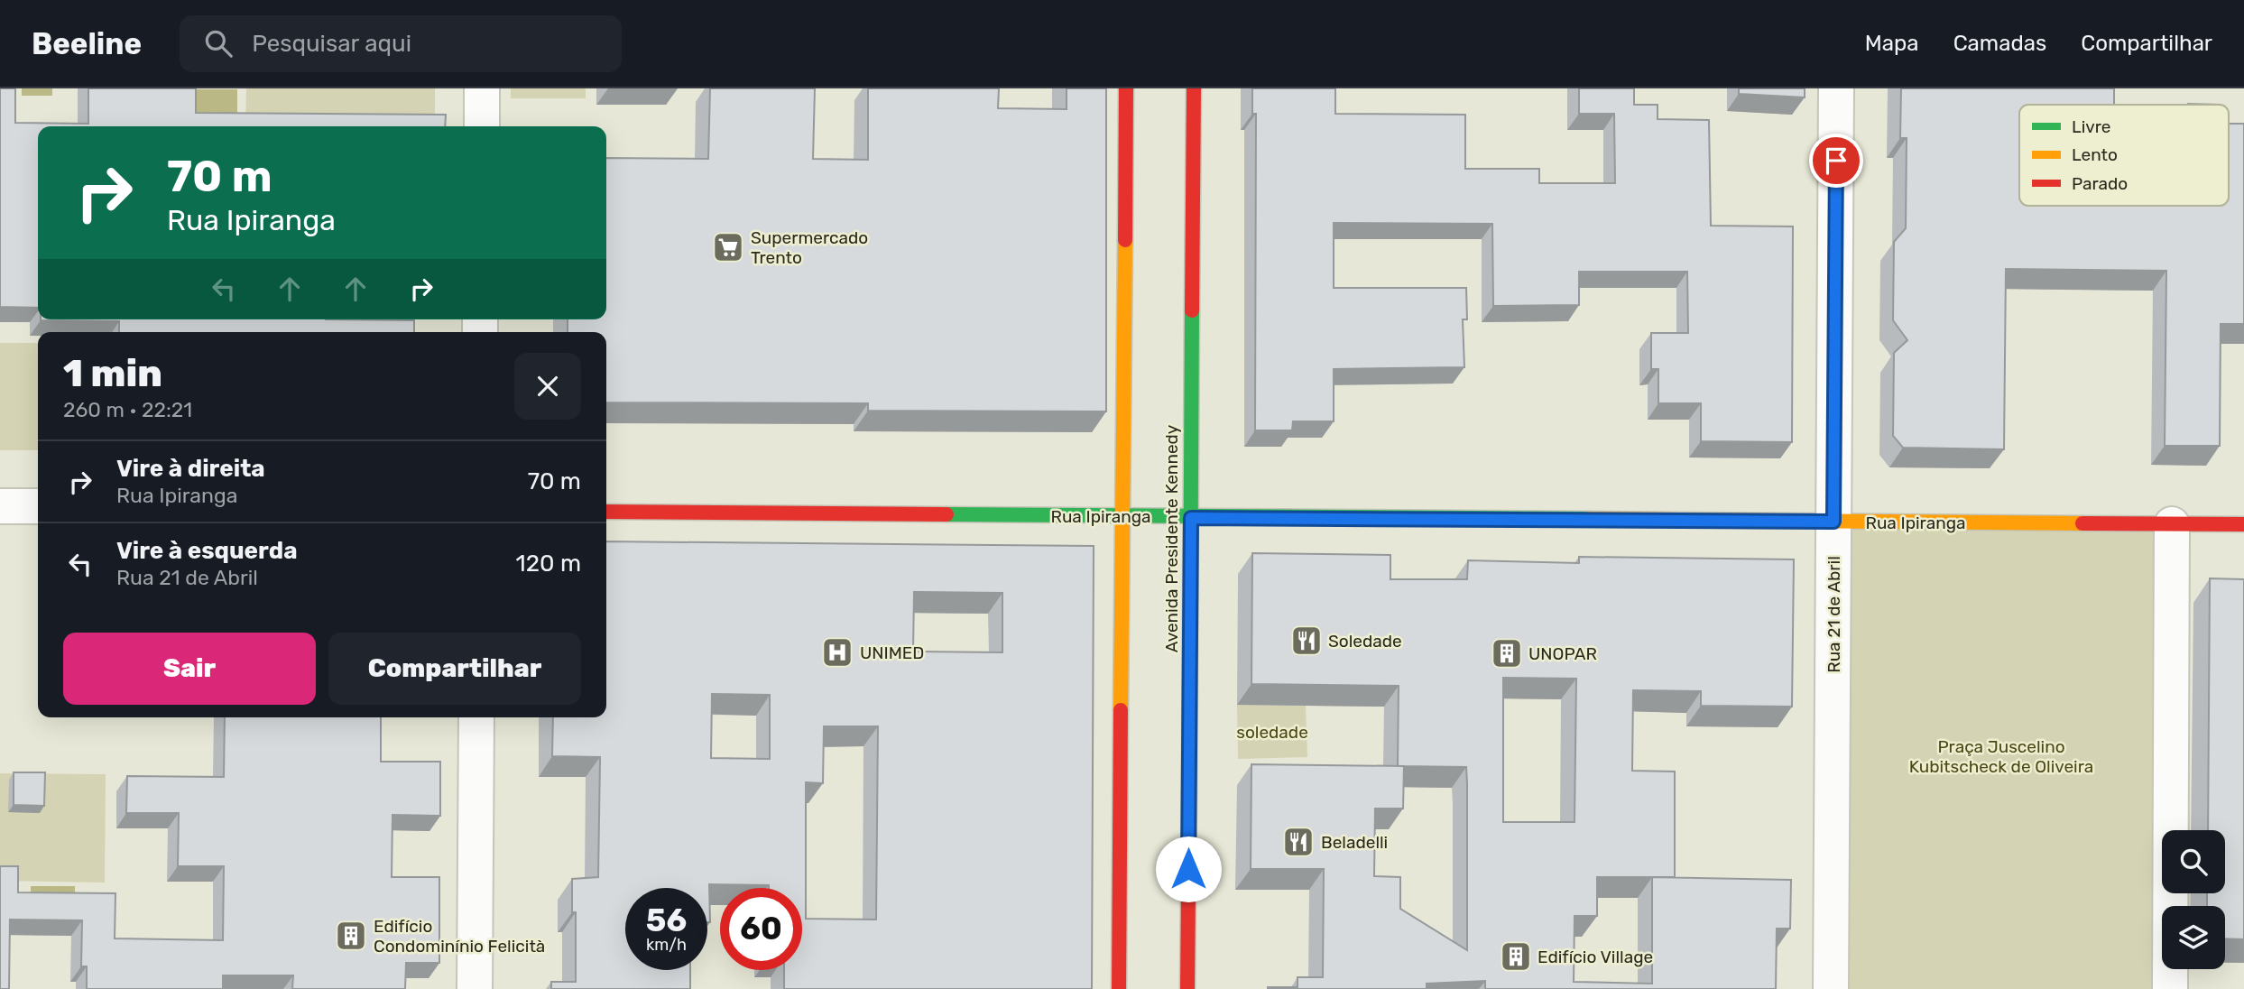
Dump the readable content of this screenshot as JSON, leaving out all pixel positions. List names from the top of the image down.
{
  "streets": {
    "main road": ["Rua Ipiranga", "Avenida Presidente Kennedy"],
    "street": ["Rua 21 de Abril"]
  },
  "crossings": [
    ["Rua Ipiranga", "Avenida Presidente Kennedy"],
    ["Rua Ipiranga", "Rua 21 de Abril"]
  ],
  "parks": ["soledade", "Praça Juscelino Kubitscheck de Oliveira"],
  "places": {
    "supermarket": ["Supermercado Trento"],
    "restaurant": ["Soledade", "Beladelli"],
    "hospital": ["UNIMED"],
    "building": ["UNOPAR", "Edifício Condominínio Felicità", "Edifício Village"]
  },
  "legend": ["Livre", "Lento", "Parado"],
  "page": {
    "header": "Beeline",
    "search": "Pesquisar aqui",
    "nav": ["Mapa", "Camadas", "Compartilhar"],
    "turn": ["70 m", "Rua Ipiranga"],
    "heading": ["1 min", "260 m · 22:21"],
    "list": [
      {
        "name": "Vire à direita",
        "note": "Rua Ipiranga",
        "value": "70 m"
      },
      {
        "name": "Vire à esquerda",
        "note": "Rua 21 de Abril",
        "value": "120 m"
      }
    ],
    "buttons": ["Sair", "Compartilhar"],
    "speed": "56 km/h",
    "limit": "60"
  }
}
